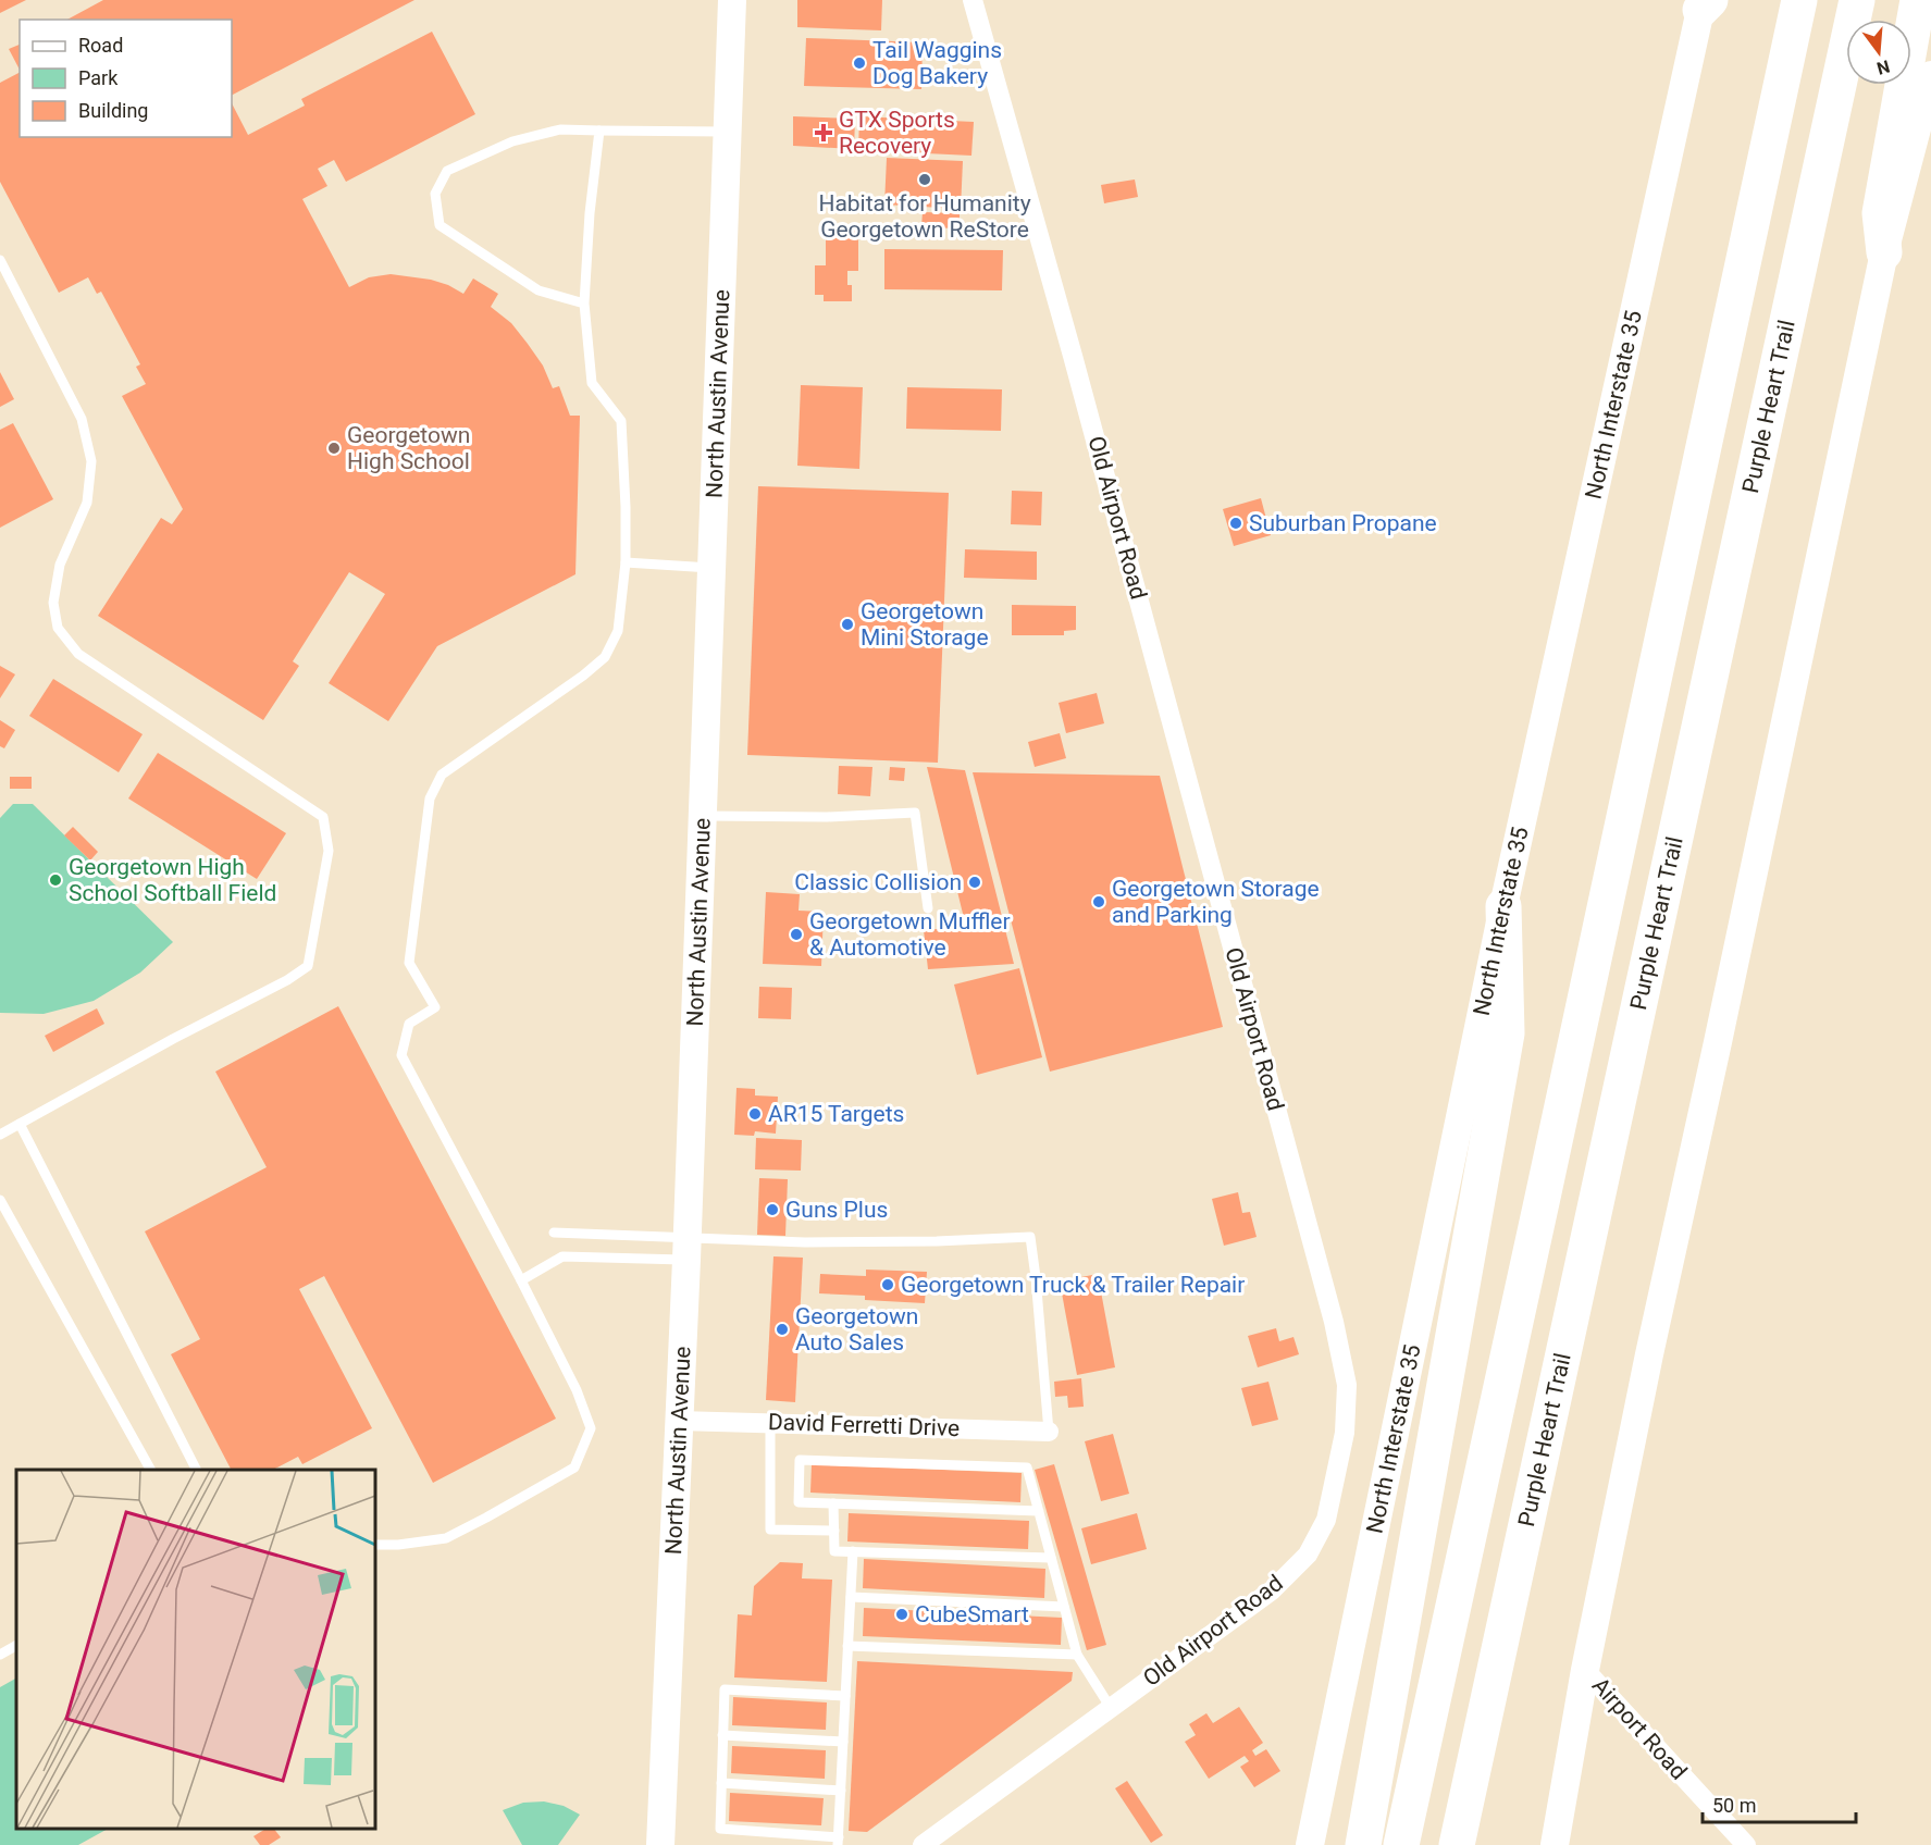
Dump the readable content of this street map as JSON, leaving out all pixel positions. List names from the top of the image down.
{
  "streets": {
    "highway": ["Purple Heart Trail"],
    "main road": ["North Austin Avenue", "North Interstate 35"],
    "street": ["Old Airport Road", "David Ferretti Drive", "Airport Road"]
  },
  "crossings": [
    ["North Austin Avenue", "David Ferretti Drive"]
  ],
  "places": {
    "other": [
      "Tail Waggins Dog Bakery",
      "Habitat for Humanity Georgetown ReStore",
      "Georgetown High School",
      "Suburban Propane",
      "Georgetown Mini Storage",
      "Georgetown High School Softball Field",
      "Classic Collision",
      "Georgetown Storage and Parking",
      "Georgetown Muffler & Automotive",
      "AR15 Targets",
      "Guns Plus",
      "Georgetown Truck & Trailer Repair",
      "Georgetown Auto Sales",
      "CubeSmart"
    ],
    "health": ["GTX Sports Recovery"]
  },
  "legend": ["Road", "Park", "Building"],
  "scale_bar": "50 m",
  "north": "bottom"
}
